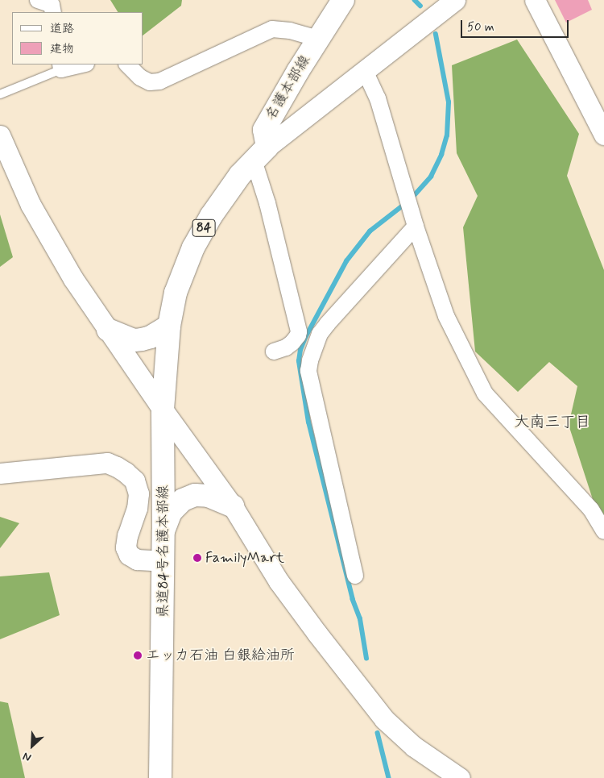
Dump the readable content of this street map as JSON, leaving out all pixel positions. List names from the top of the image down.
{
  "streets": {
    "main road": ["名護本部線", "84", "県道84号名護本部線"]
  },
  "crossings": [
    ["名護本部線", "84"],
    ["84", "県道84号名護本部線"]
  ],
  "districts": ["大南三丁目"],
  "places": ["FamilyMart", "エッカ石油 白銀給油所"],
  "legend": ["道路", "建物"],
  "scale_bar": "50 m",
  "north": "bottom left"
}
